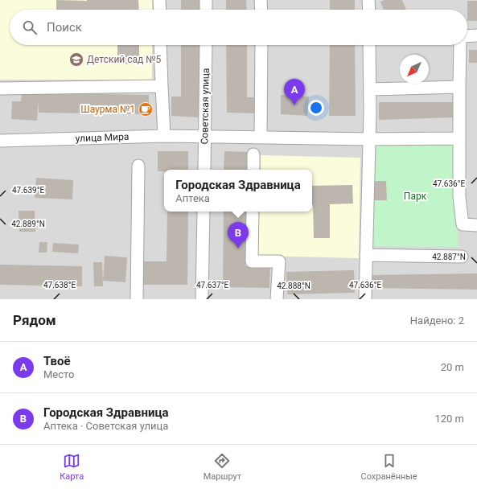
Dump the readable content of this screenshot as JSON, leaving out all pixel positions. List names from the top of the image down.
{
  "streets": {
    "street": ["Советская улица", "улица Мира"]
  },
  "crossings": [
    ["Советская улица", "улица Мира"]
  ],
  "parks": ["Парк"],
  "places": {
    "school or university": ["Детский сад №5"],
    "cafe": ["Шаурма №1"]
  },
  "north": "bottom left",
  "page": {
    "search": "Поиск",
    "pins": ["A", "B"],
    "popup": ["Городская Здравница", "Аптека"],
    "heading": ["Рядом", "Найдено: 2"],
    "list": [
      {
        "mark": "A",
        "name": "Твоё",
        "note": "Место",
        "value": "20 m"
      },
      {
        "mark": "B",
        "name": "Городская Здравница",
        "note": "Аптека · Советская улица",
        "value": "120 m"
      }
    ],
    "nav": ["Карта", "Маршрут", "Сохранённые"]
  },
  "coordinates": [
    "47.636°E",
    "47.639°E",
    "42.889°N",
    "42.887°N",
    "47.638°E",
    "47.637°E",
    "42.888°N"
  ]
}
